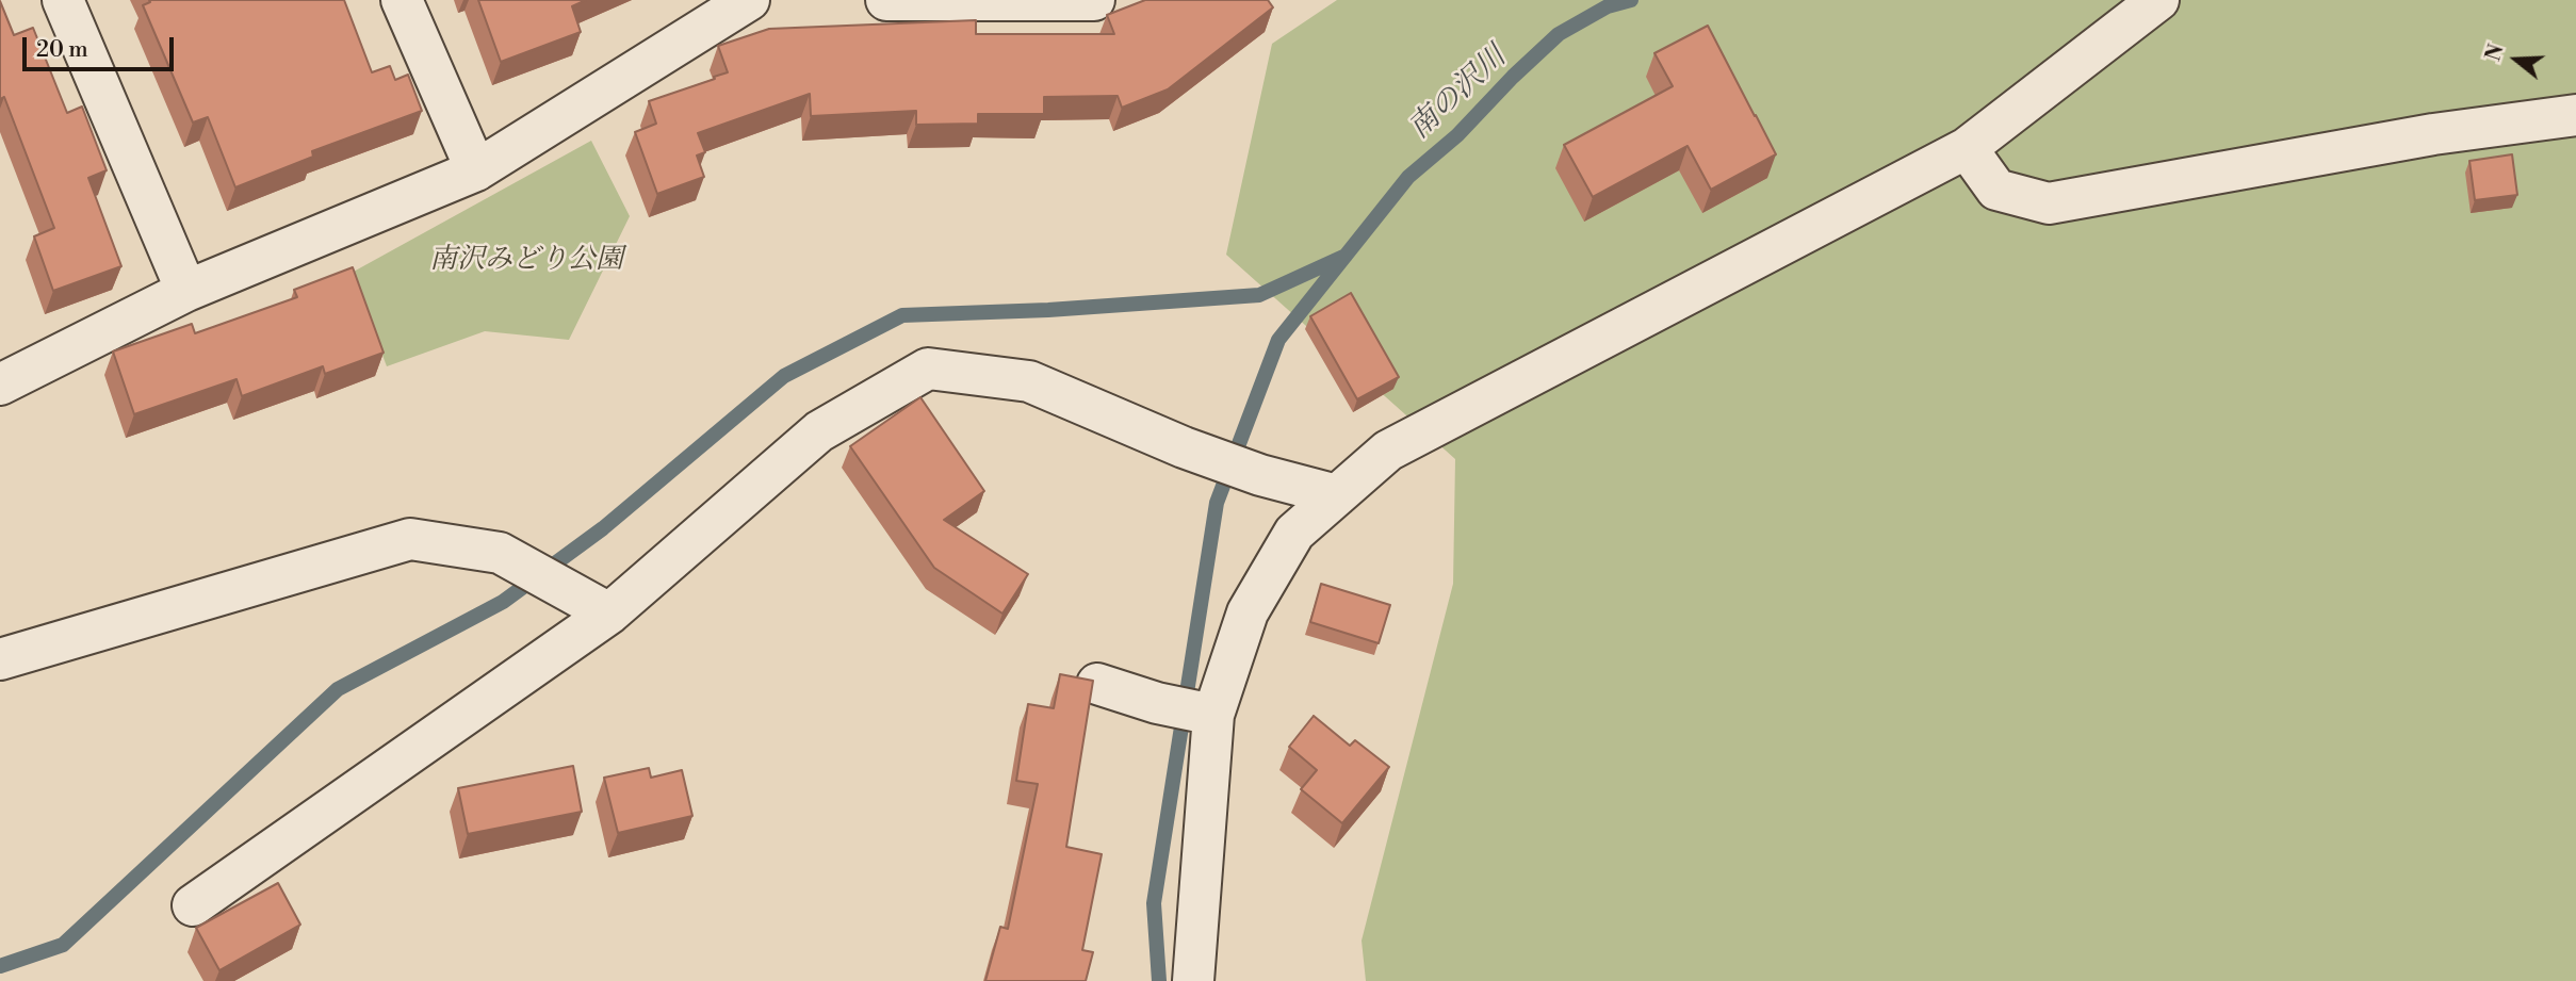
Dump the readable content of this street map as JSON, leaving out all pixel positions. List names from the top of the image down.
{
  "water": ["南の沢川"],
  "parks": ["南沢みどり公園"],
  "scale_bar": "20 m",
  "north": "left"
}
